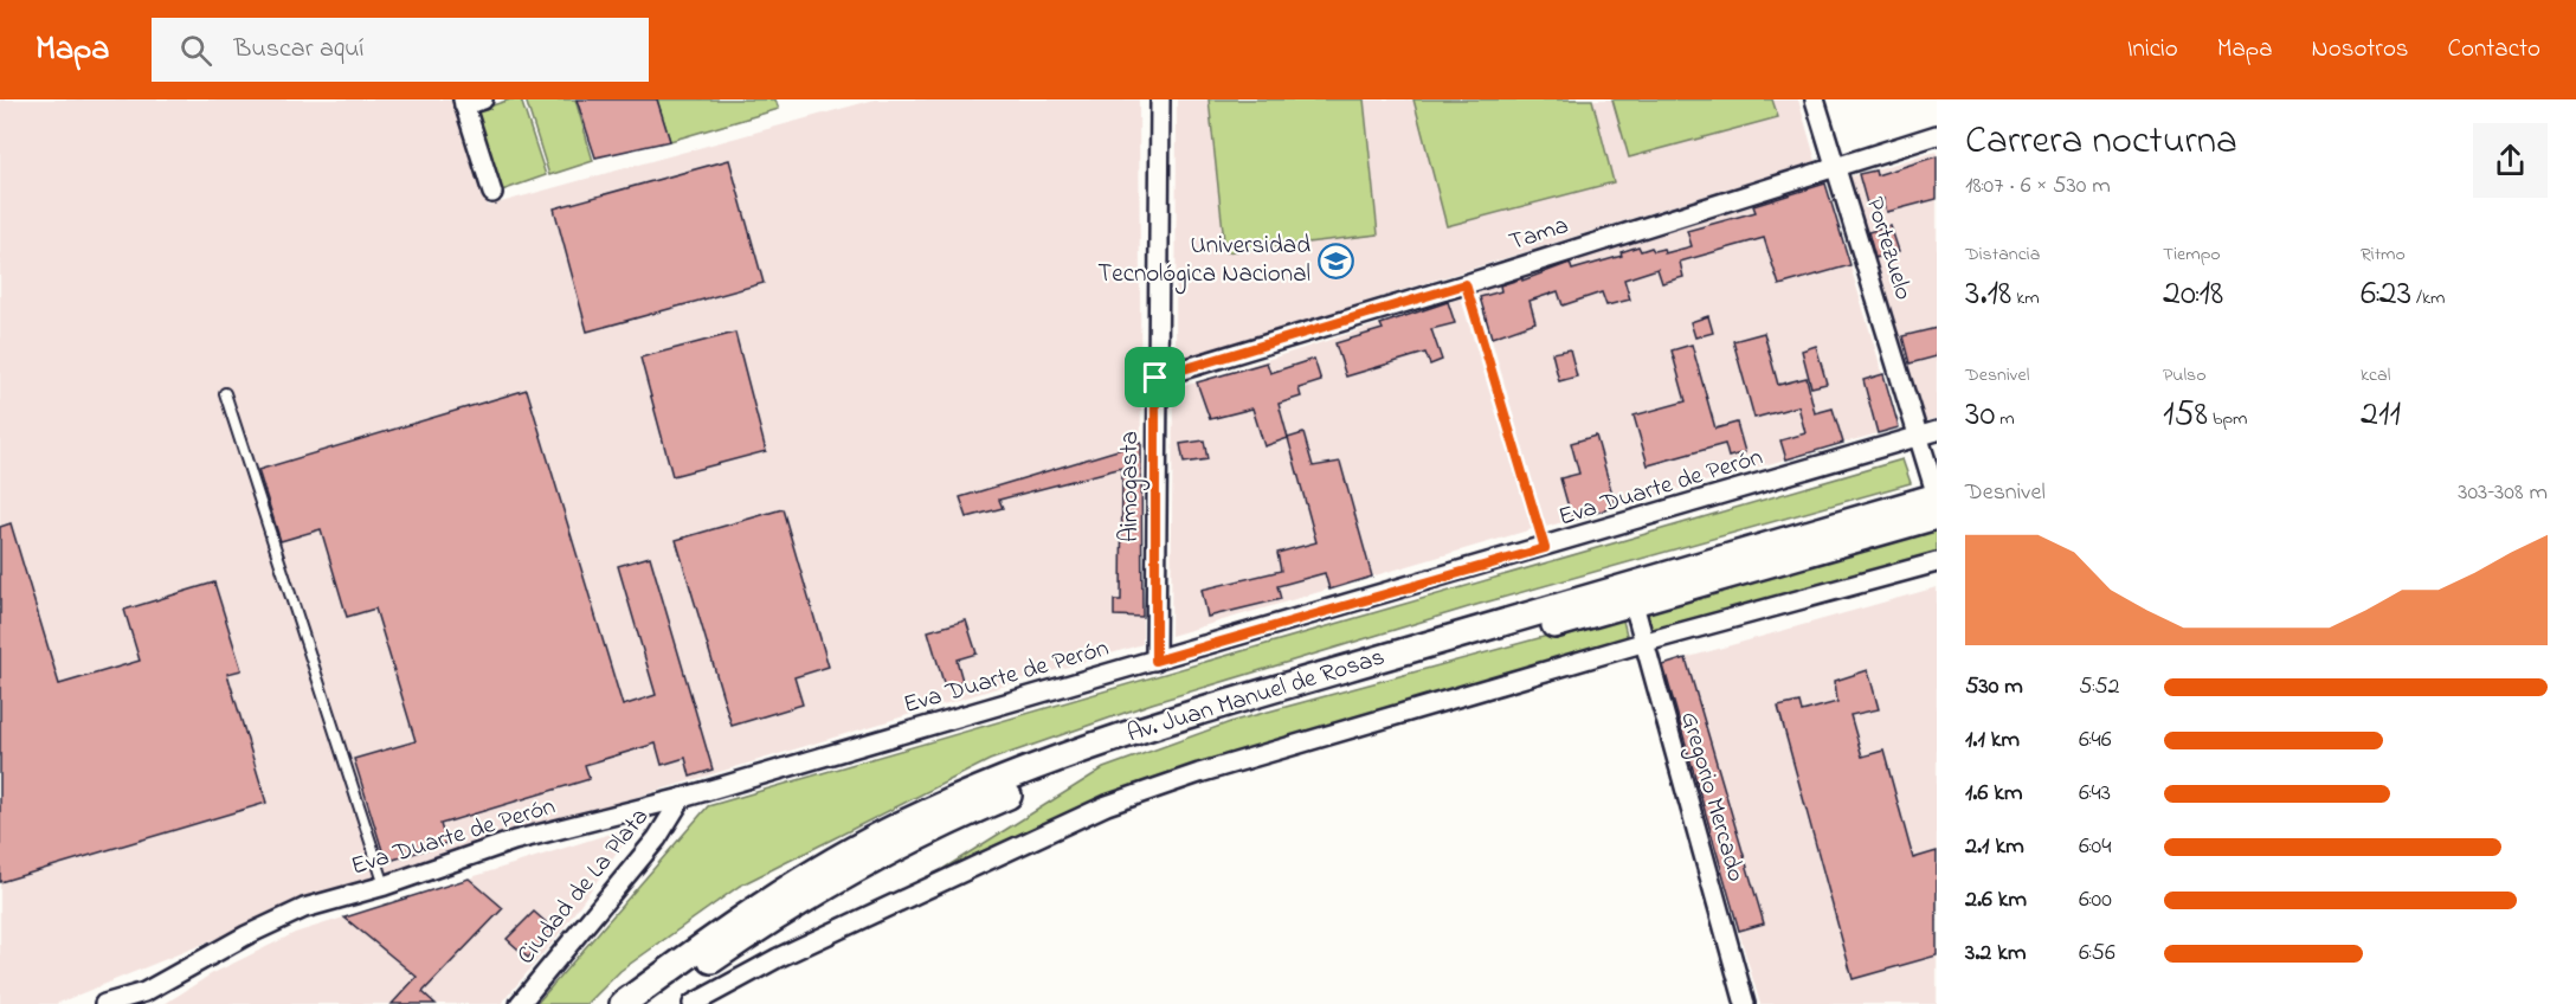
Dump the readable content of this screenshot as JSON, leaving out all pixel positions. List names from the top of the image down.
{
  "streets": {
    "main road": ["Av. Juan Manuel de Rosas"],
    "street": [
      "Tama",
      "Portezuelo",
      "Aimogasta",
      "Eva Duarte de Perón",
      "Gregorio Mercado",
      "Ciudad de La Plata"
    ]
  },
  "crossings": [
    ["Tama", "Portezuelo"],
    ["Tama", "Aimogasta"],
    ["Portezuelo", "Eva Duarte de Perón"],
    ["Portezuelo", "Av. Juan Manuel de Rosas"],
    ["Aimogasta", "Eva Duarte de Perón"],
    ["Eva Duarte de Perón", "Ciudad de La Plata"],
    ["Av. Juan Manuel de Rosas", "Gregorio Mercado"]
  ],
  "places": {
    "school or university": ["Universidad Tecnológica Nacional"]
  },
  "page": {
    "header": "Mapa",
    "search": "Buscar aquí",
    "nav": [
      "Inicio",
      "Mapa",
      "Nosotros",
      "Contacto"
    ],
    "heading": ["Carrera nocturna", "18:07 · 6 × 530 m"],
    "stats": [
      ["Distancia", "3.18 km"],
      ["Tiempo", "20:18"],
      ["Ritmo", "6:23 /km"],
      ["Desnivel", "30 m"],
      ["Pulso", "158 bpm"],
      ["kcal", "211"]
    ],
    "chart": ["Desnivel", "303–308 m"],
    "list": [
      {
        "name": "530 m",
        "note": "5:52"
      },
      {
        "name": "1.1 km",
        "note": "6:46"
      },
      {
        "name": "1.6 km",
        "note": "6:43"
      },
      {
        "name": "2.1 km",
        "note": "6:04"
      },
      {
        "name": "2.6 km",
        "note": "6:00"
      },
      {
        "name": "3.2 km",
        "note": "6:56"
      }
    ]
  }
}
